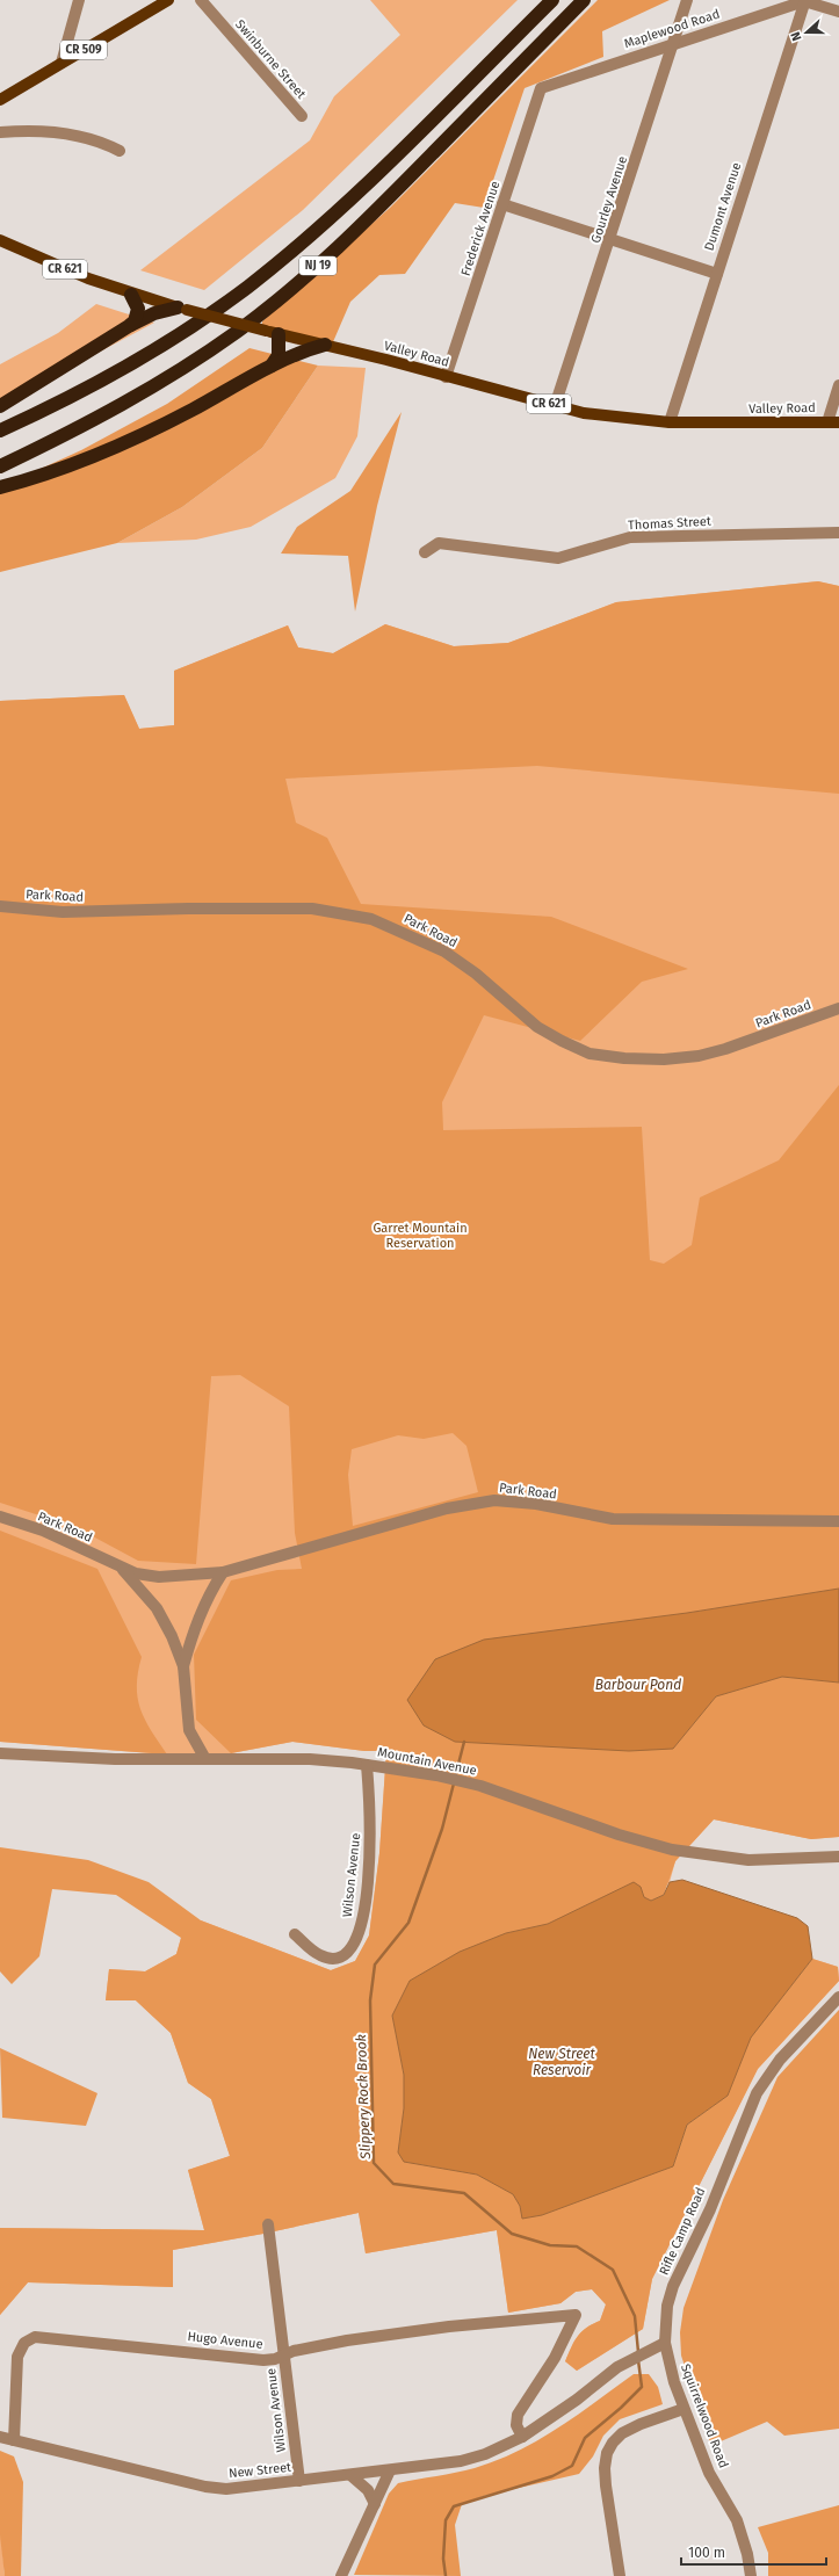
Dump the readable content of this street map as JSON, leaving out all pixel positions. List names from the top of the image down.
{
  "streets": {
    "highway": ["NJ 19"],
    "main road": ["CR 509", "CR 621", "Valley Road"],
    "street": [
      "Maplewood Road",
      "Swinburne Street",
      "Gourley Avenue",
      "Dumont Avenue",
      "Frederick Avenue",
      "Thomas Street",
      "Park Road",
      "Mountain Avenue",
      "Wilson Avenue",
      "Rifle Camp Road",
      "Hugo Avenue",
      "Squirrelwood Road",
      "New Street"
    ]
  },
  "crossings": [
    ["Maplewood Road", "Gourley Avenue"],
    ["Maplewood Road", "Dumont Avenue"],
    ["Maplewood Road", "Frederick Avenue"],
    ["Gourley Avenue", "Valley Road"],
    ["Dumont Avenue", "Valley Road"],
    ["Frederick Avenue", "Valley Road"],
    ["Park Road", "Mountain Avenue"],
    ["Mountain Avenue", "Wilson Avenue"],
    ["Wilson Avenue", "Hugo Avenue"],
    ["Wilson Avenue", "New Street"],
    ["Rifle Camp Road", "Squirrelwood Road"],
    ["Hugo Avenue", "New Street"]
  ],
  "water": ["Barbour Pond", "New Street Reservoir", "Slippery Rock Brook"],
  "parks": ["Garret Mountain Reservation"],
  "scale_bar": "100 m",
  "north": "left"
}
